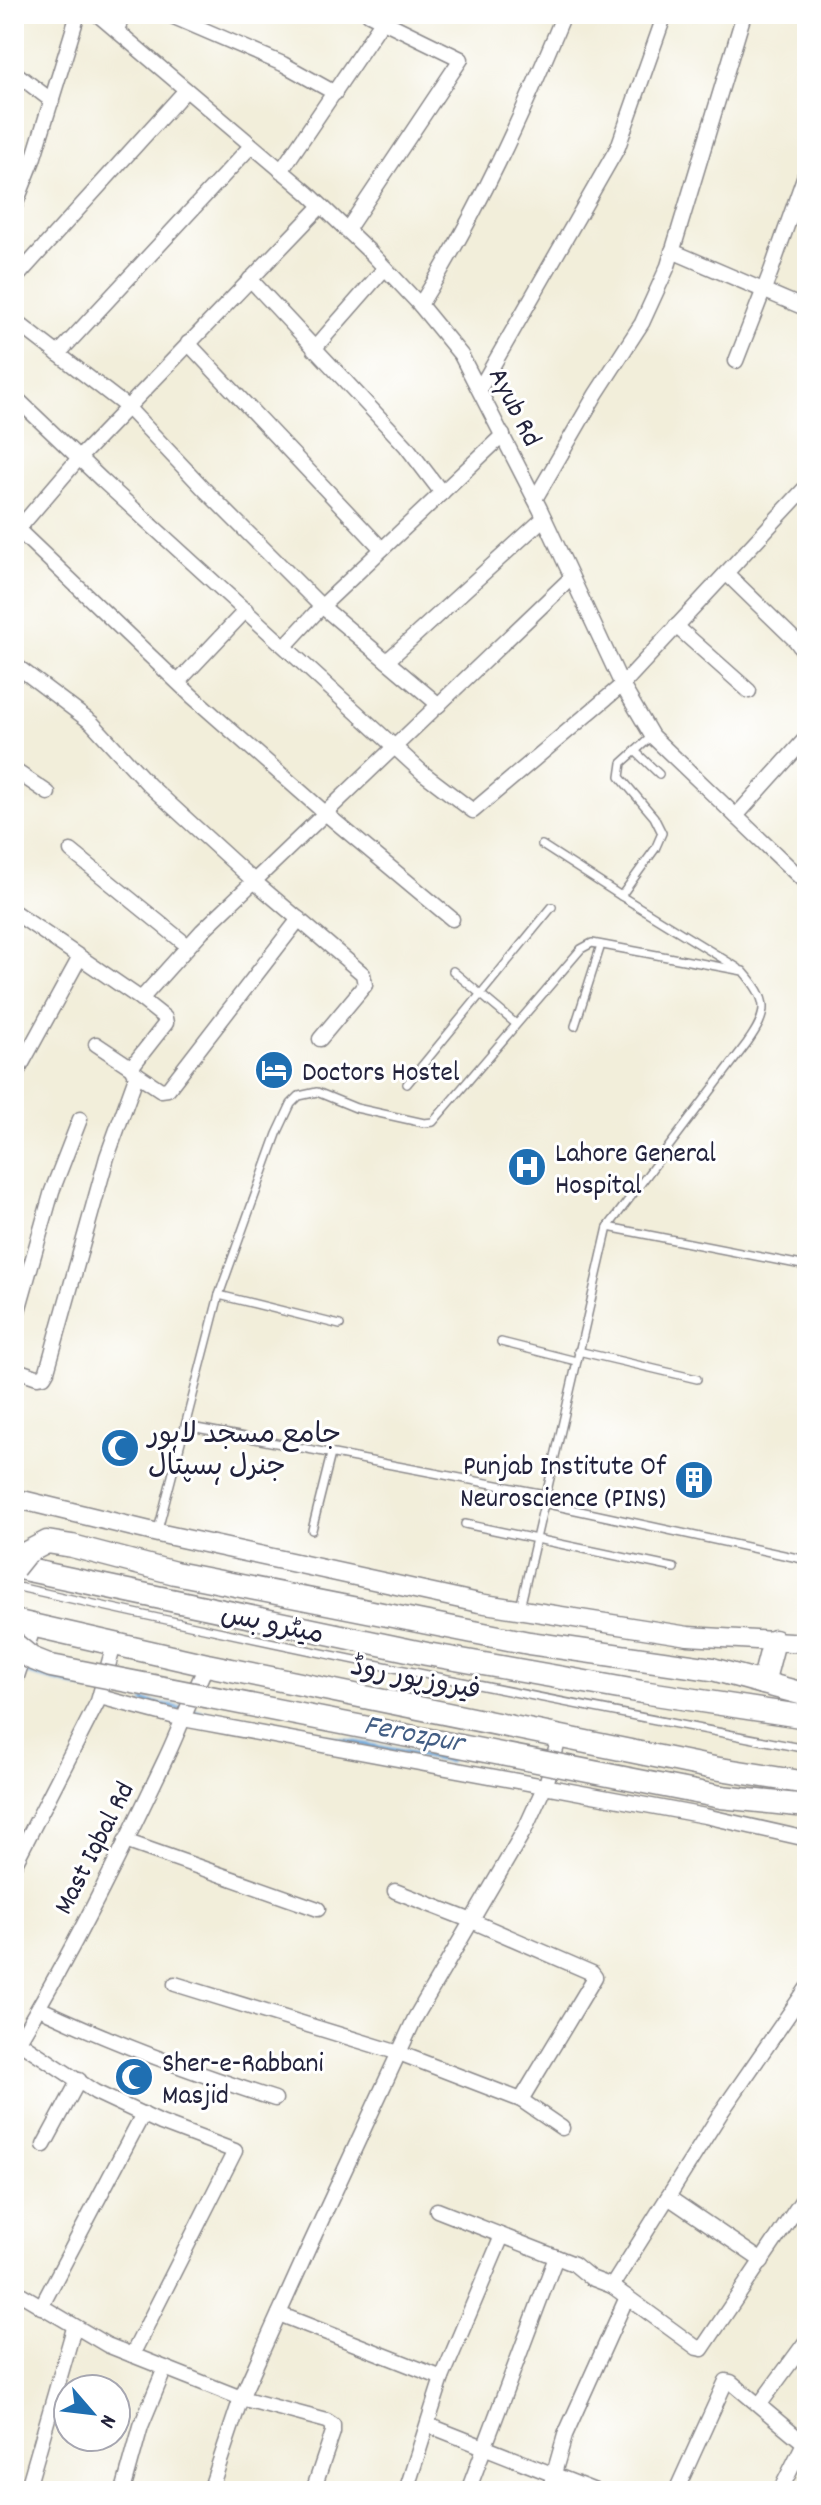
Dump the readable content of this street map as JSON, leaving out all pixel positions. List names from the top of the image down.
{
  "streets": {
    "main road": ["فیروزپور روڈ"],
    "street": ["Ayub Rd", "Mast Iqbal Rd"],
    "lane": ["میٹرو بس"]
  },
  "crossings": [
    ["فیروزپور روڈ", "Mast Iqbal Rd"]
  ],
  "water": ["Ferozpur"],
  "places": {
    "hotel": ["Doctors Hostel"],
    "hospital": ["Lahore General Hospital"],
    "mosque": ["جامع مسجد لاہور جنرل ہسپتال", "Sher-e-Rabbani Masjid"],
    "building": ["Punjab Institute Of Neuroscience (PINS)"]
  },
  "north": "bottom right"
}
